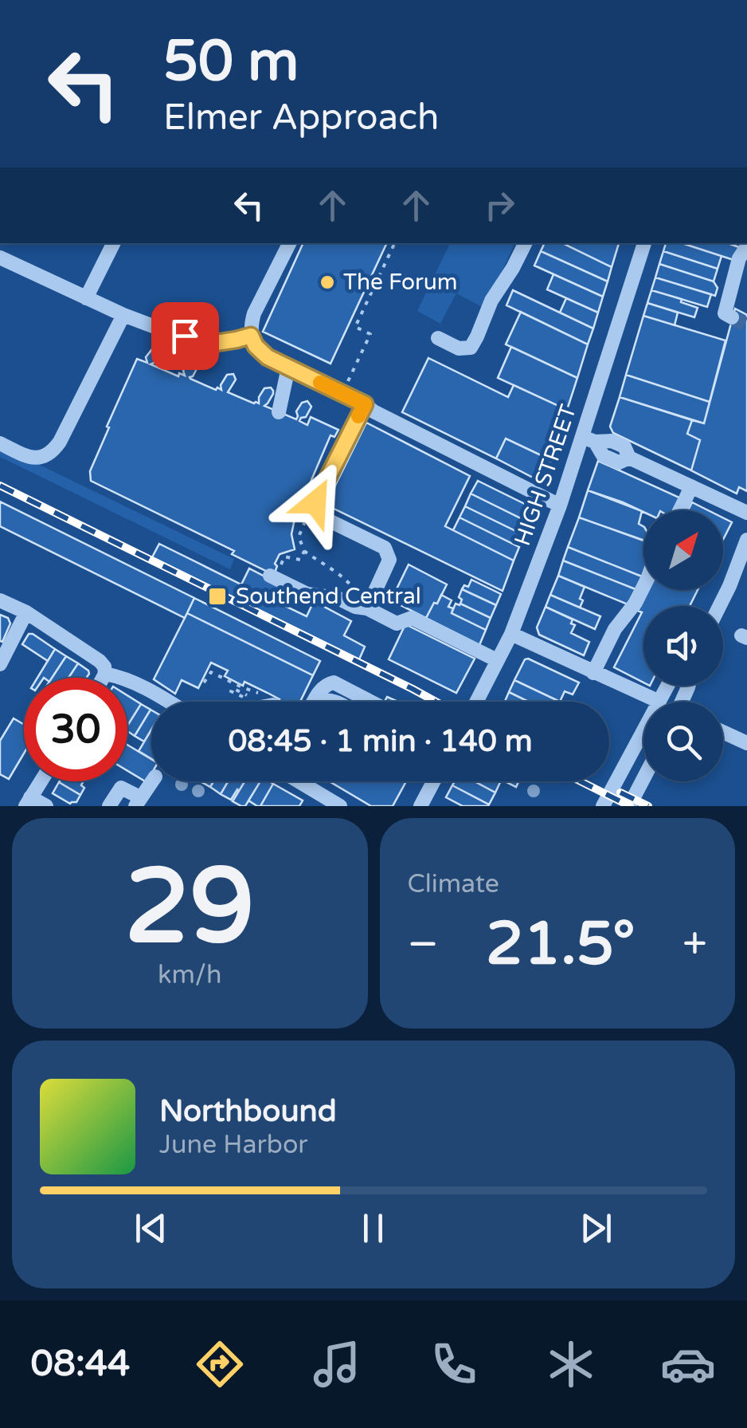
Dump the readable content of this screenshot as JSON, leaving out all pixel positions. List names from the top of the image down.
{
  "streets": {
    "street": ["HIGH STREET"]
  },
  "places": {
    "other": ["The Forum"],
    "transit": ["Southend Central"]
  },
  "north": "top right",
  "page": {
    "turn": ["50 m", "Elmer Approach"],
    "limit": "30",
    "trip": "08:45 · 1 min · 140 m",
    "tile": [
      ["29", "km/h"],
      "Climate"
    ],
    "heat": ["−", "21.5°", "+"],
    "song": ["Northbound", "June Harbor"],
    "tabs": "08:44"
  }
}
